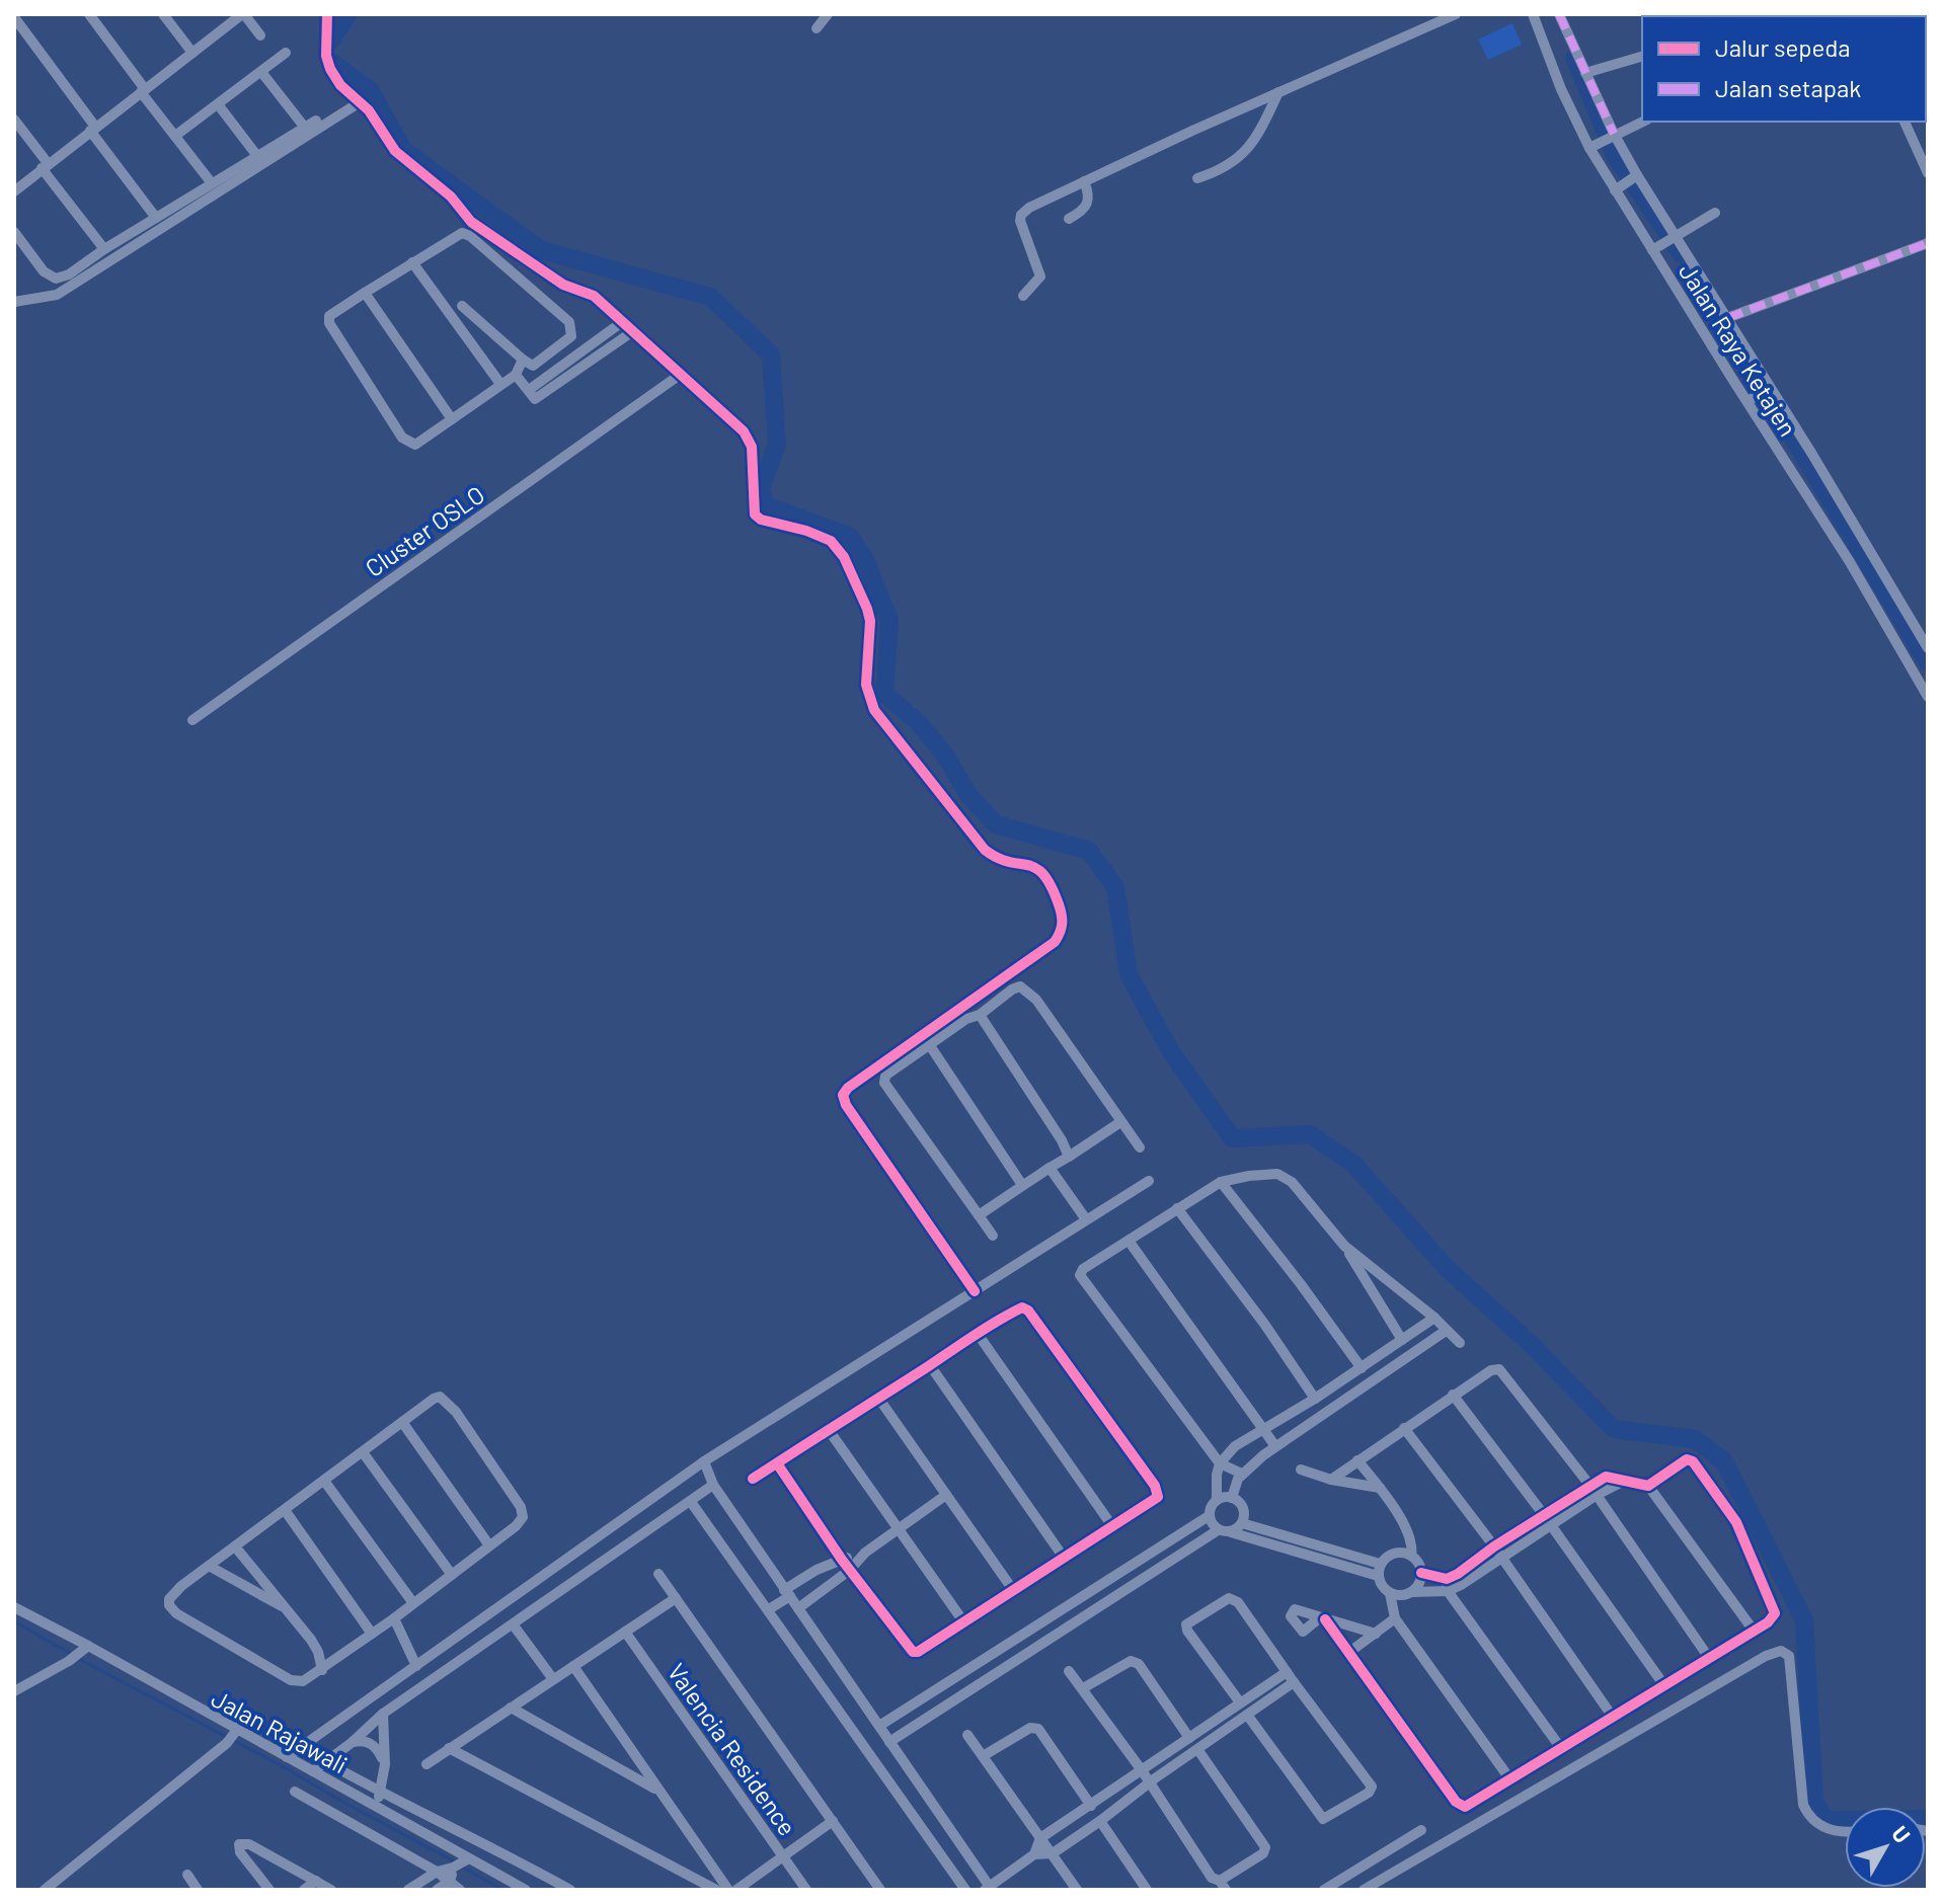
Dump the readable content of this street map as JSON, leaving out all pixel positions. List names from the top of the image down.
{
  "streets": {
    "street": [
      "Jalan Raya Ketajen",
      "Cluster OSLO",
      "Jalan Rajawali",
      "Valencia Residence"
    ]
  },
  "legend": ["Jalur sepeda", "Jalan setapak"],
  "north": "top right"
}
